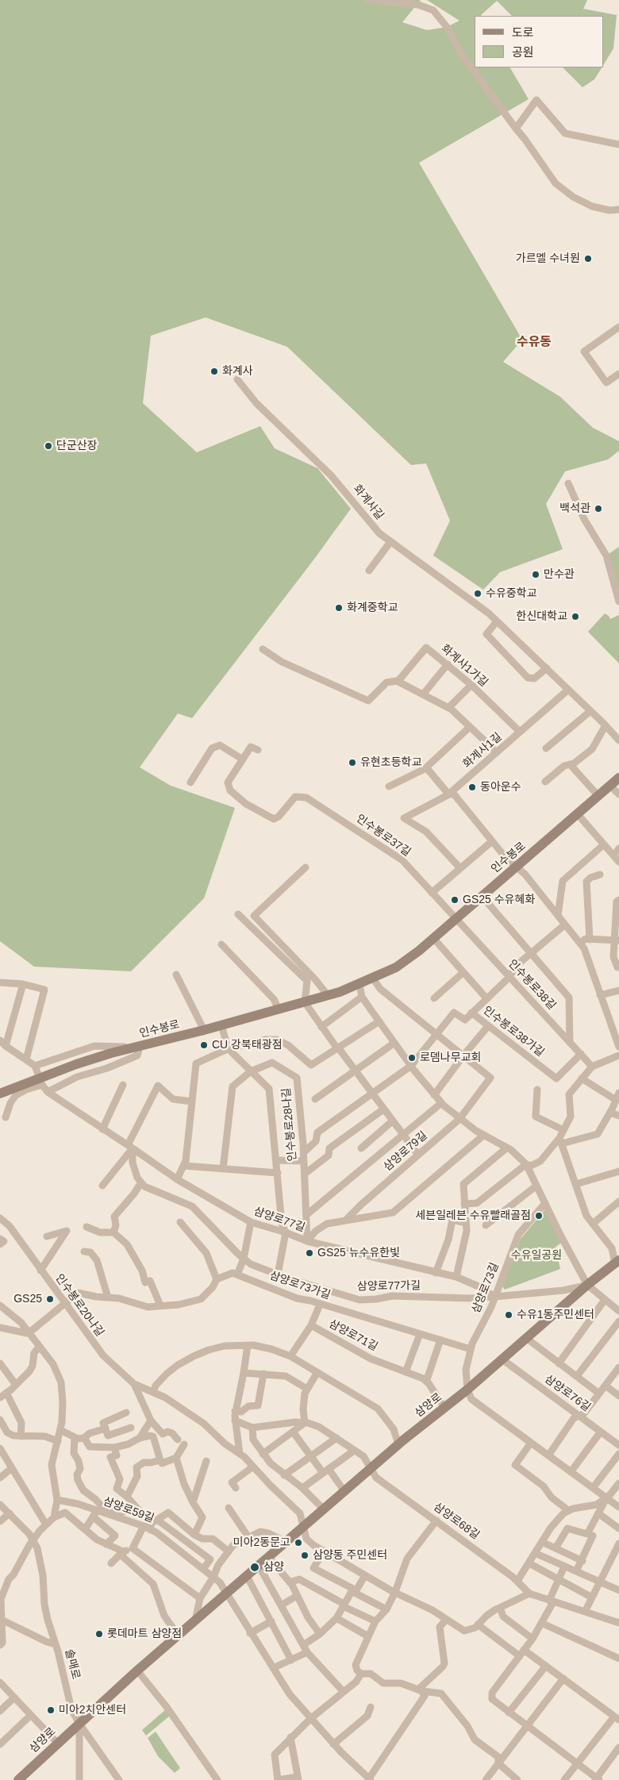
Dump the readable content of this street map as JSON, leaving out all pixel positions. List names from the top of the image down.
{
  "streets": {
    "main road": ["인수봉로", "삼양로"],
    "street": [
      "화계사길",
      "화계사1가길",
      "화계사1길",
      "인수봉로37길",
      "인수봉로38길",
      "인수봉로38가길",
      "인수봉로28나길",
      "삼양로79길",
      "삼양로77길",
      "삼양로73가길",
      "삼양로77가길",
      "삼양로73길",
      "인수봉로20나길",
      "삼양로71길",
      "삼양로76길",
      "삼양로59길",
      "삼양로68길",
      "솔매로"
    ]
  },
  "crossings": [
    ["화계사길", "화계사1길"],
    ["화계사1가길", "화계사1길"],
    ["인수봉로37길", "인수봉로"],
    ["인수봉로37길", "인수봉로38길"],
    ["인수봉로", "인수봉로38길"],
    ["인수봉로38길", "인수봉로38가길"],
    ["인수봉로28나길", "삼양로77길"],
    ["삼양로77길", "삼양로77가길"],
    ["삼양로77길", "삼양로73길"],
    ["삼양로73가길", "삼양로73길"],
    ["삼양로73가길", "삼양로71길"],
    ["삼양로77가길", "삼양로73길"],
    ["삼양로73길", "삼양로"],
    ["인수봉로20나길", "삼양로"],
    ["삼양로71길", "삼양로"],
    ["삼양로76길", "삼양로"],
    ["삼양로", "삼양로59길"],
    ["삼양로", "삼양로68길"],
    ["삼양로", "솔매로"]
  ],
  "districts": ["수유동"],
  "parks": ["수유일공원"],
  "places": [
    "가르멜 수녀원",
    "화계사",
    "단군산장",
    "백석관",
    "만수관",
    "수유중학교",
    "화계중학교",
    "한신대학교",
    "유현초등학교",
    "동아운수",
    "GS25 수유혜화",
    "CU 강북태광점",
    "로뎀나무교회",
    "세븐일레븐 수유빨래골점",
    "GS25 뉴수유한빛",
    "GS25",
    "수유1동주민센터",
    "미아2동문고",
    "삼양동 주민센터",
    "삼양",
    "롯데마트 삼양점",
    "미아2치안센터"
  ],
  "legend": ["도로", "공원"]
}
